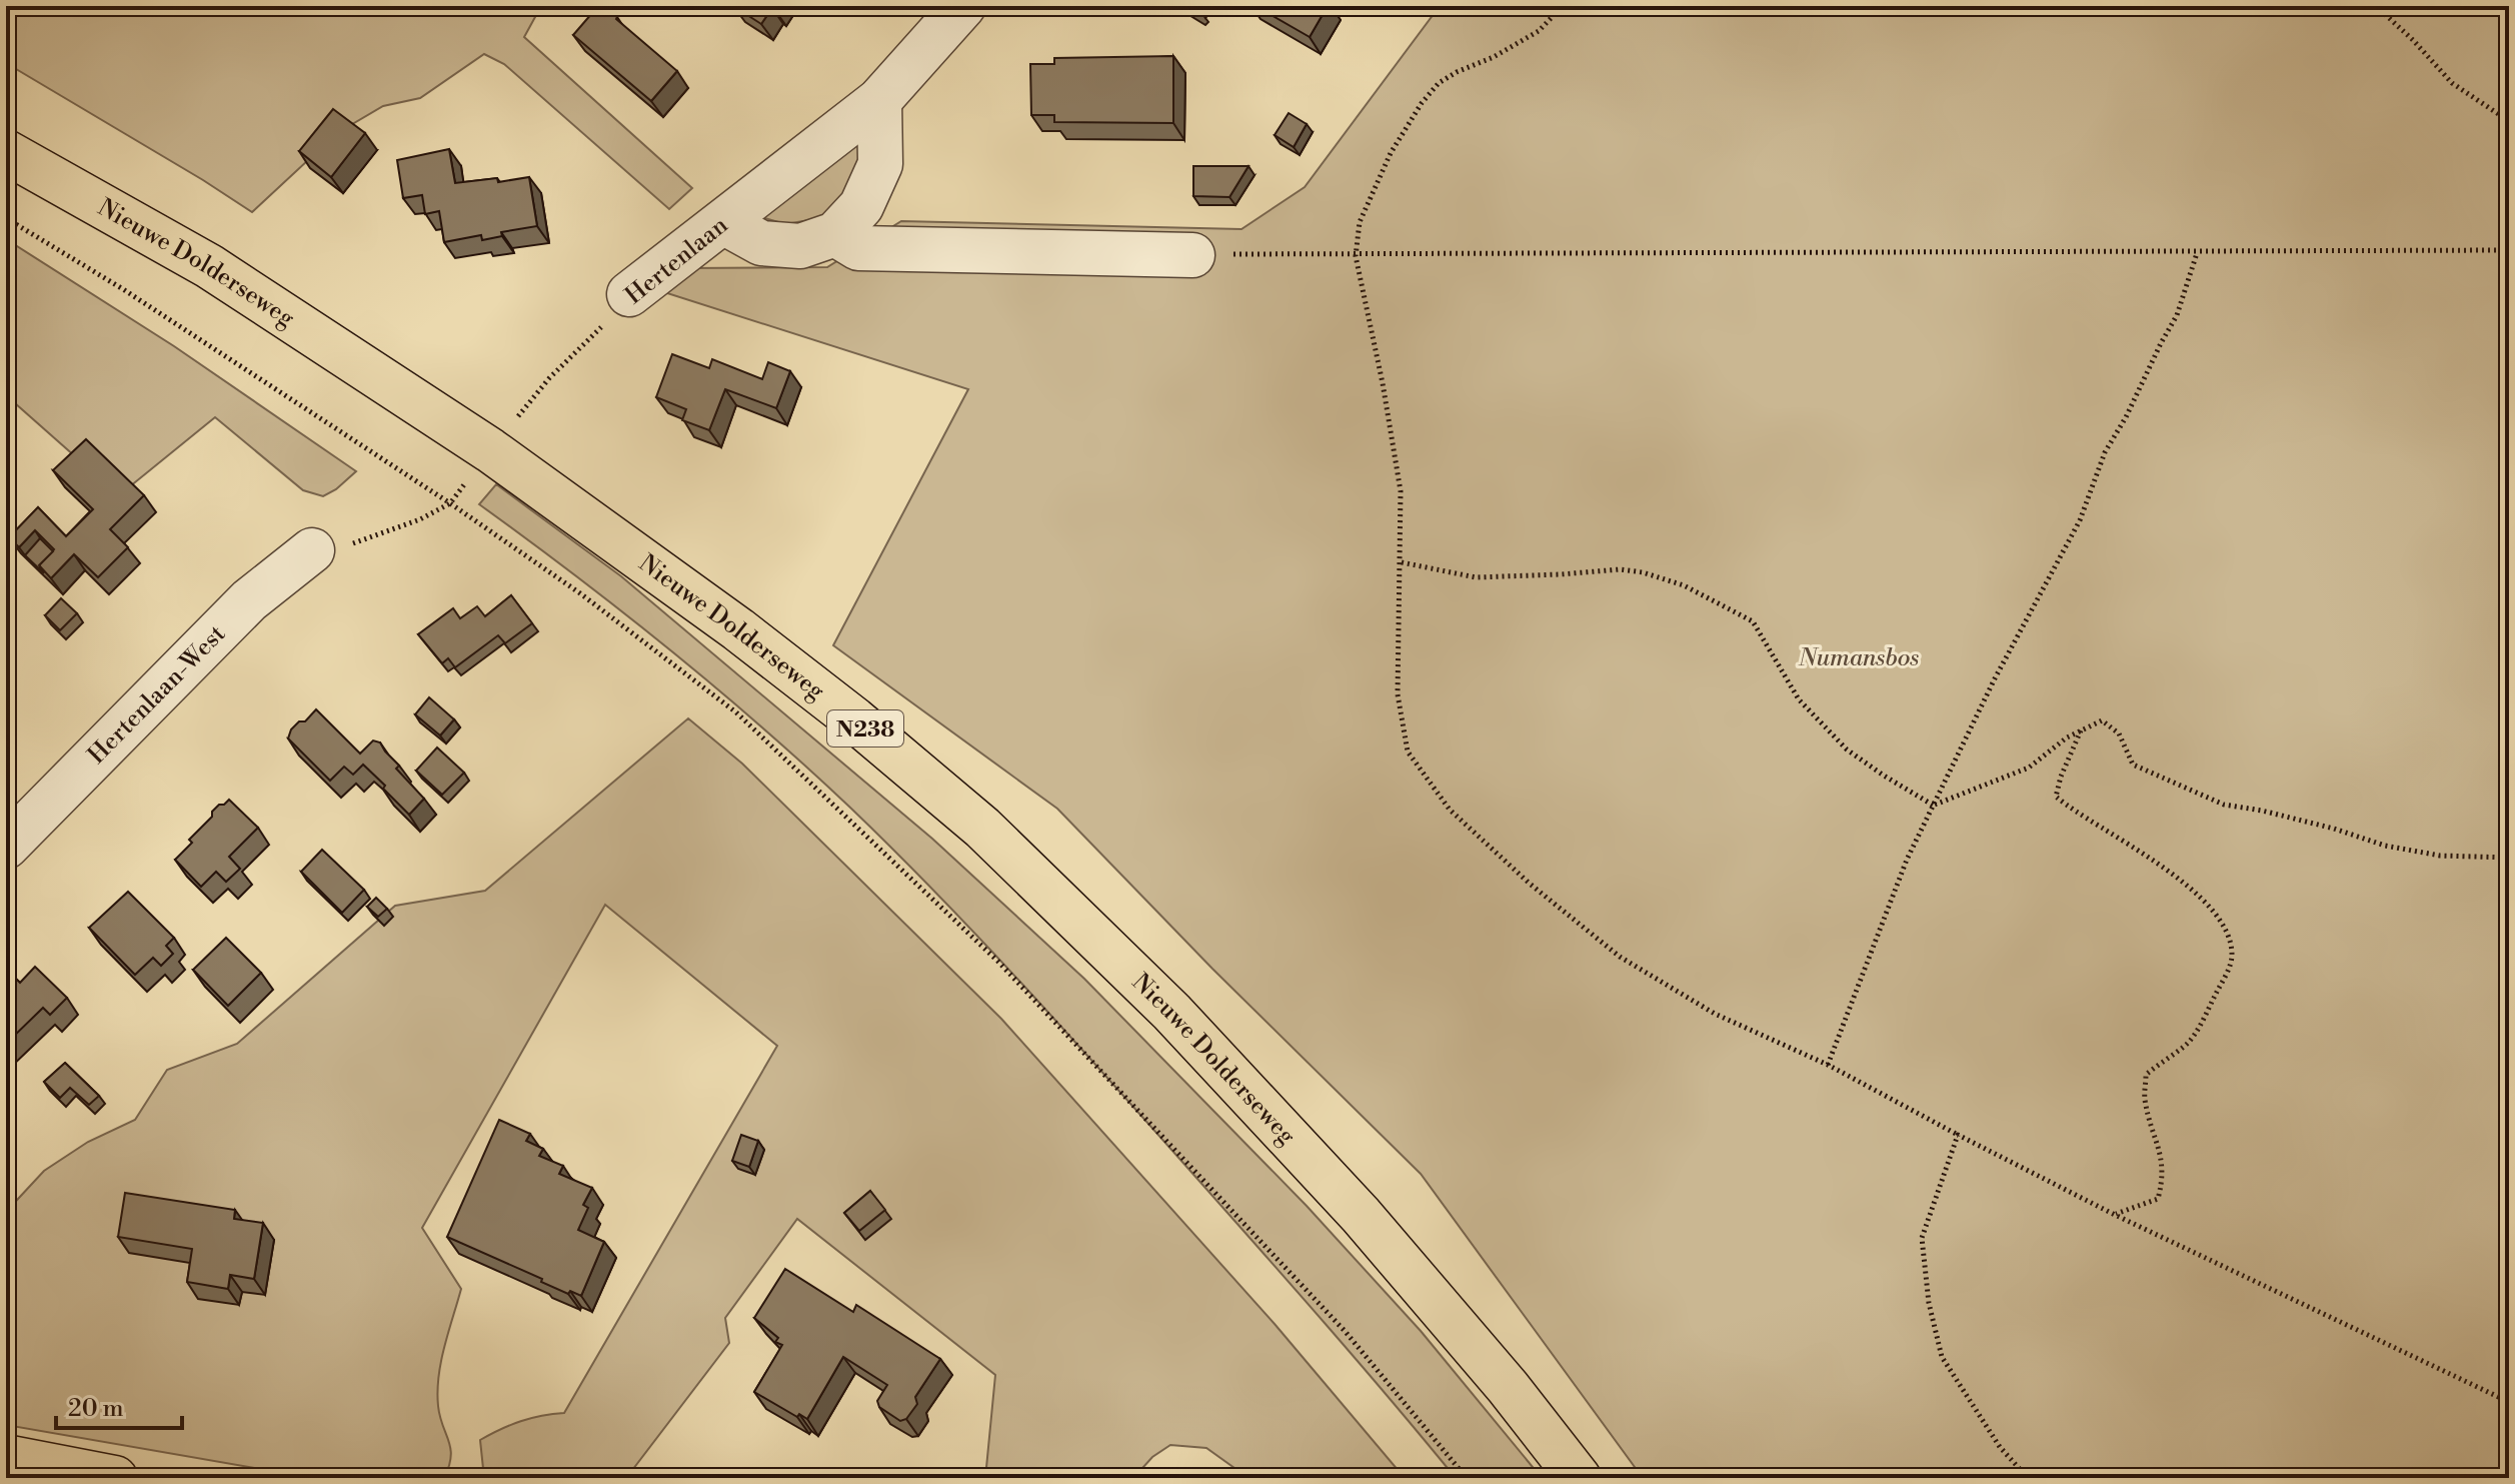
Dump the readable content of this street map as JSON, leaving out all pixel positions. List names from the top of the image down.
{
  "streets": {
    "main road": ["Nieuwe Dolderseweg", "N238"],
    "street": ["Hertenlaan", "Hertenlaan-West"]
  },
  "crossings": [
    ["Hertenlaan", "Nieuwe Dolderseweg"],
    ["Hertenlaan", "Hertenlaan-West"]
  ],
  "parks": ["Numansbos"],
  "scale_bar": "20 m"
}
